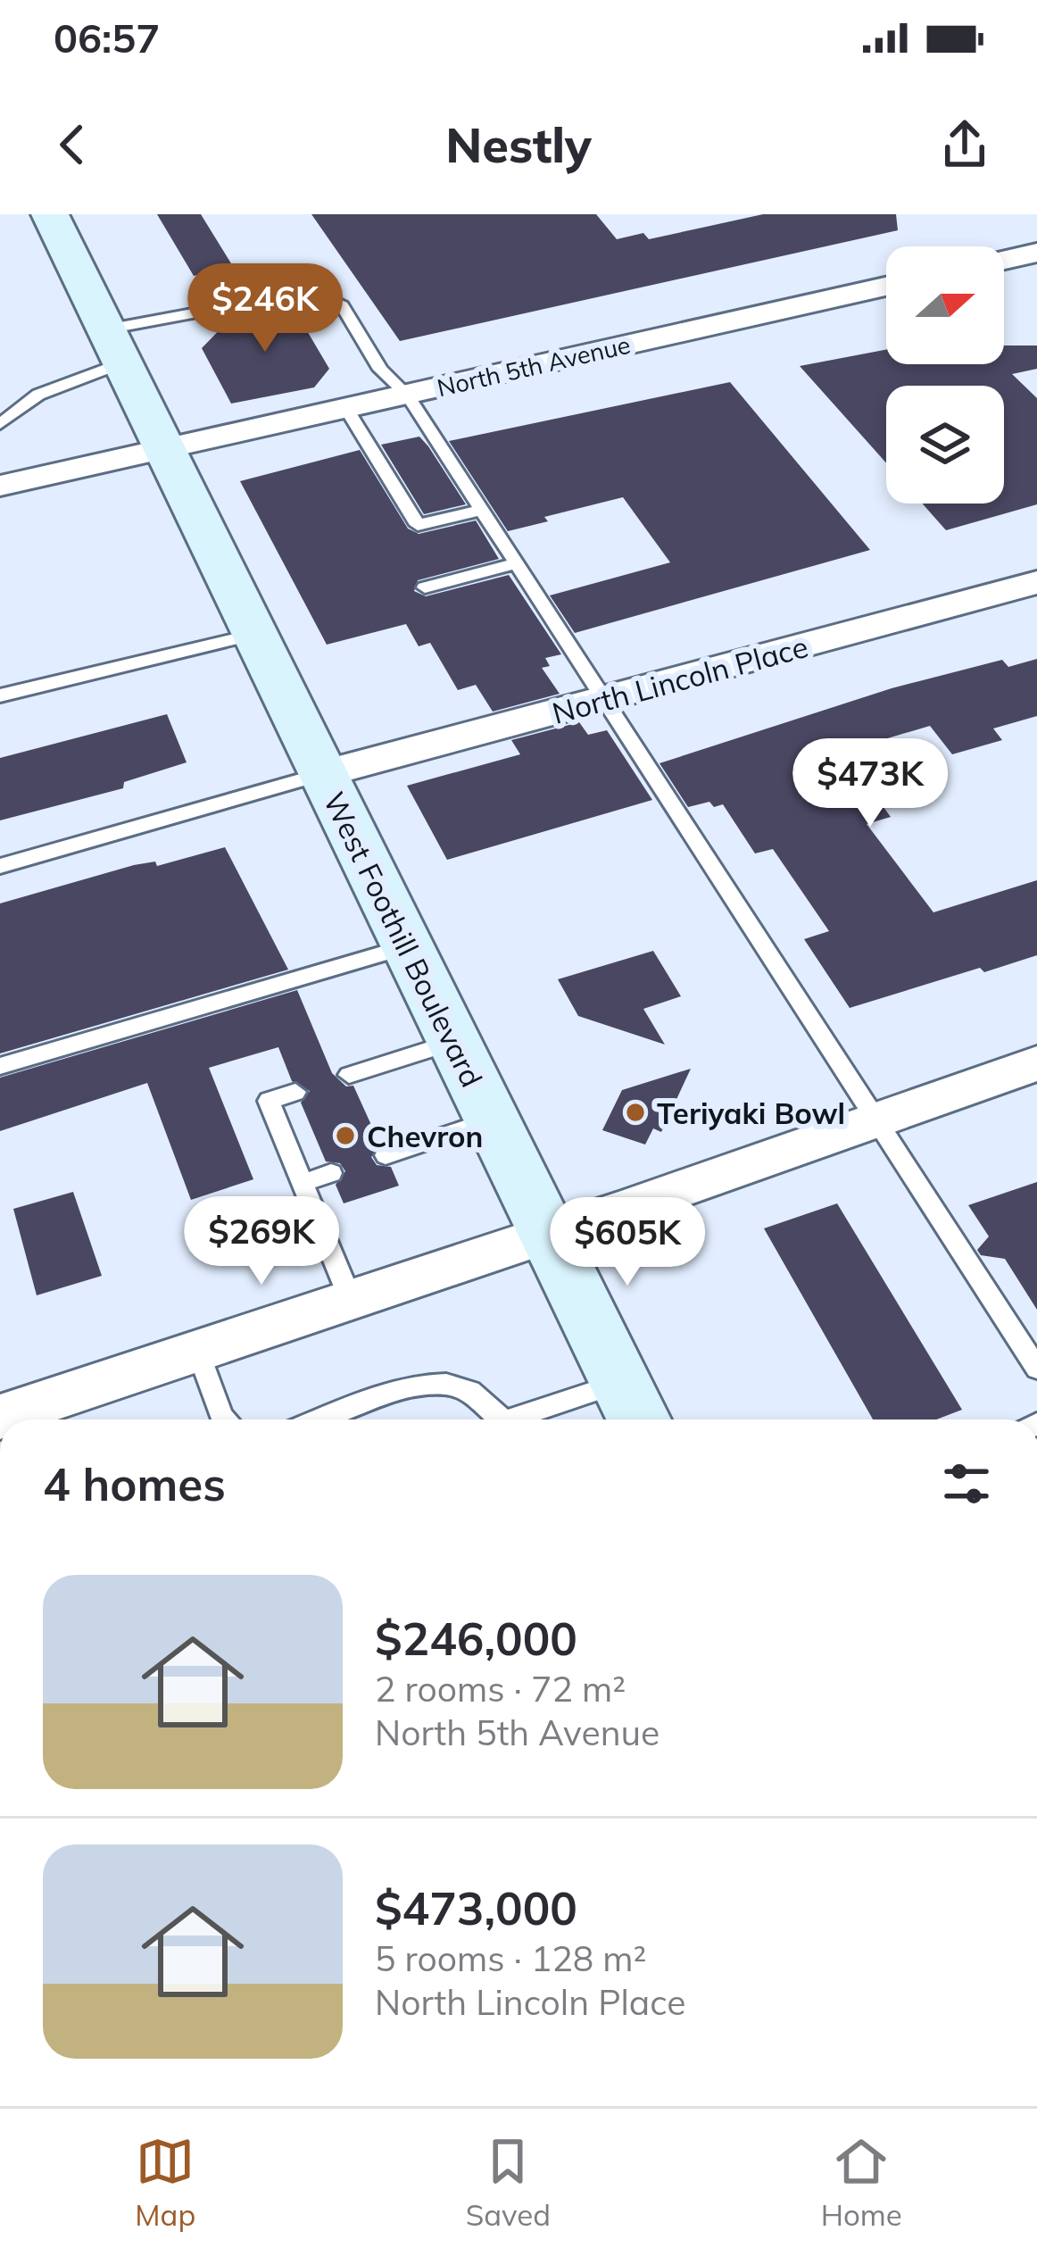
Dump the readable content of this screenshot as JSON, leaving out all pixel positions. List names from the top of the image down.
{
  "streets": {
    "main road": ["West Foothill Boulevard"],
    "street": ["North 5th Avenue", "North Lincoln Place"]
  },
  "crossings": [
    ["North 5th Avenue", "West Foothill Boulevard"],
    ["North Lincoln Place", "West Foothill Boulevard"]
  ],
  "places": ["Teriyaki Bowl", "Chevron"],
  "north": "right",
  "page": {
    "status": "06:57",
    "header": "Nestly",
    "price": [
      "$246K",
      "$473K",
      "$269K",
      "$605K"
    ],
    "heading": "4 homes",
    "list": [
      {
        "name": "$246,000",
        "note": "2 rooms · 72 m² · North 5th Avenue"
      },
      {
        "name": "$473,000",
        "note": "5 rooms · 128 m² · North Lincoln Place"
      }
    ],
    "tabs": ["Map", "Saved", "Home"]
  }
}
